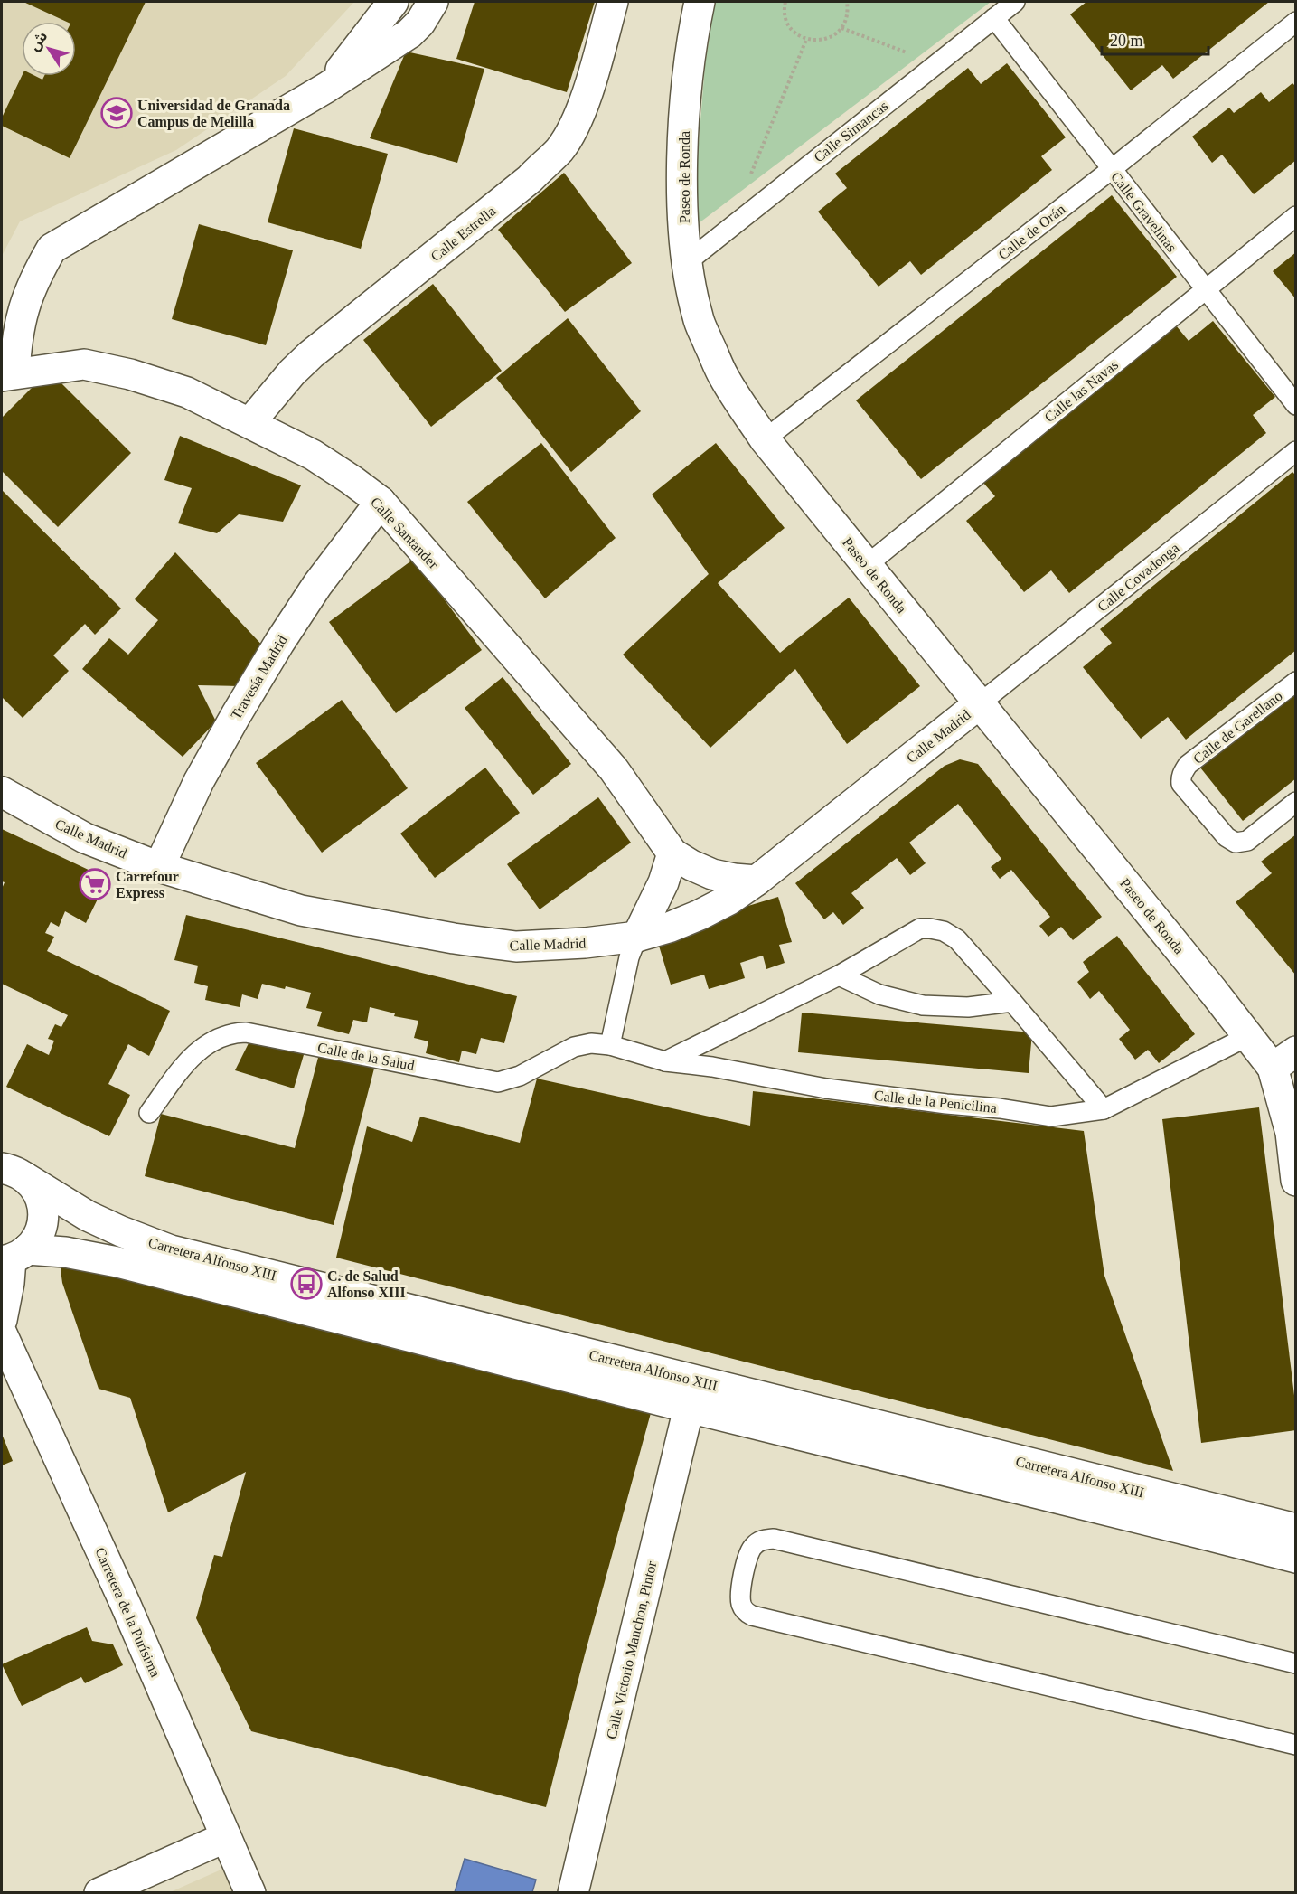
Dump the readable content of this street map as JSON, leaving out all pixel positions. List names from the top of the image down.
{
  "streets": {
    "street": [
      "Paseo de Ronda",
      "Calle Estrella",
      "Calle Santander",
      "Travesía Madrid",
      "Calle Madrid",
      "Carretera Alfonso XIII",
      "Carretera de la Purísima",
      "Calle Victorio Manchon, Pintor"
    ],
    "lane": [
      "Calle Simancas",
      "Calle Gravelinas",
      "Calle de Orán",
      "Calle las Navas",
      "Calle Covadonga",
      "Calle de Garellano",
      "Calle de la Salud",
      "Calle de la Penicilina"
    ]
  },
  "crossings": [
    ["Calle Simancas", "Paseo de Ronda"],
    ["Calle Simancas", "Calle Gravelinas"],
    ["Paseo de Ronda", "Calle de Orán"],
    ["Paseo de Ronda", "Calle las Navas"],
    ["Paseo de Ronda", "Calle Covadonga"],
    ["Paseo de Ronda", "Calle Madrid"],
    ["Paseo de Ronda", "Calle de la Penicilina"],
    ["Calle Gravelinas", "Calle de Orán"],
    ["Calle Gravelinas", "Calle las Navas"],
    ["Calle Estrella", "Calle Santander"],
    ["Calle Santander", "Travesía Madrid"],
    ["Calle Santander", "Calle Madrid"],
    ["Calle Covadonga", "Calle Madrid"],
    ["Travesía Madrid", "Calle Madrid"],
    ["Calle de la Salud", "Calle de la Penicilina"],
    ["Carretera Alfonso XIII", "Calle Victorio Manchon, Pintor"]
  ],
  "places": {
    "school or university": ["Universidad de Granada Campus de Melilla"],
    "supermarket": ["Carrefour Express"],
    "bus stop": ["C. de Salud Alfonso XIII"]
  },
  "scale_bar": "20 m",
  "north": "top left"
}
